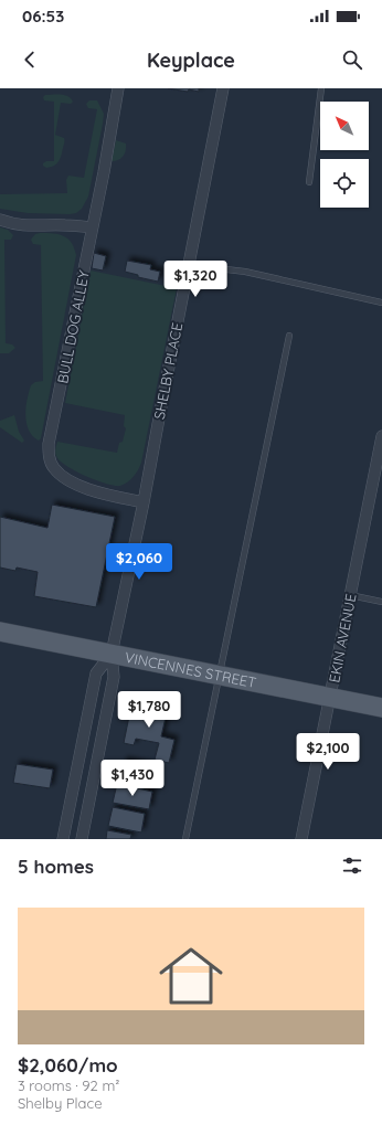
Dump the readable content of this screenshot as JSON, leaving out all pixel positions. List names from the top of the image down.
{
  "streets": {
    "main road": ["VINCENNES STREET"],
    "street": ["BULL DOG ALLEY", "SHELBY PLACE", "EKIN AVENUE"]
  },
  "crossings": [
    ["BULL DOG ALLEY", "SHELBY PLACE"],
    ["SHELBY PLACE", "VINCENNES STREET"],
    ["EKIN AVENUE", "VINCENNES STREET"]
  ],
  "north": "top left",
  "page": {
    "status": "06:53",
    "header": "Keyplace",
    "price": [
      "$1,320",
      "$2,060",
      "$1,780",
      "$2,100",
      "$1,430"
    ],
    "heading": "5 homes",
    "list": [
      {
        "name": "$2,060/mo",
        "note": "3 rooms · 92 m² · Shelby Place"
      }
    ]
  }
}
